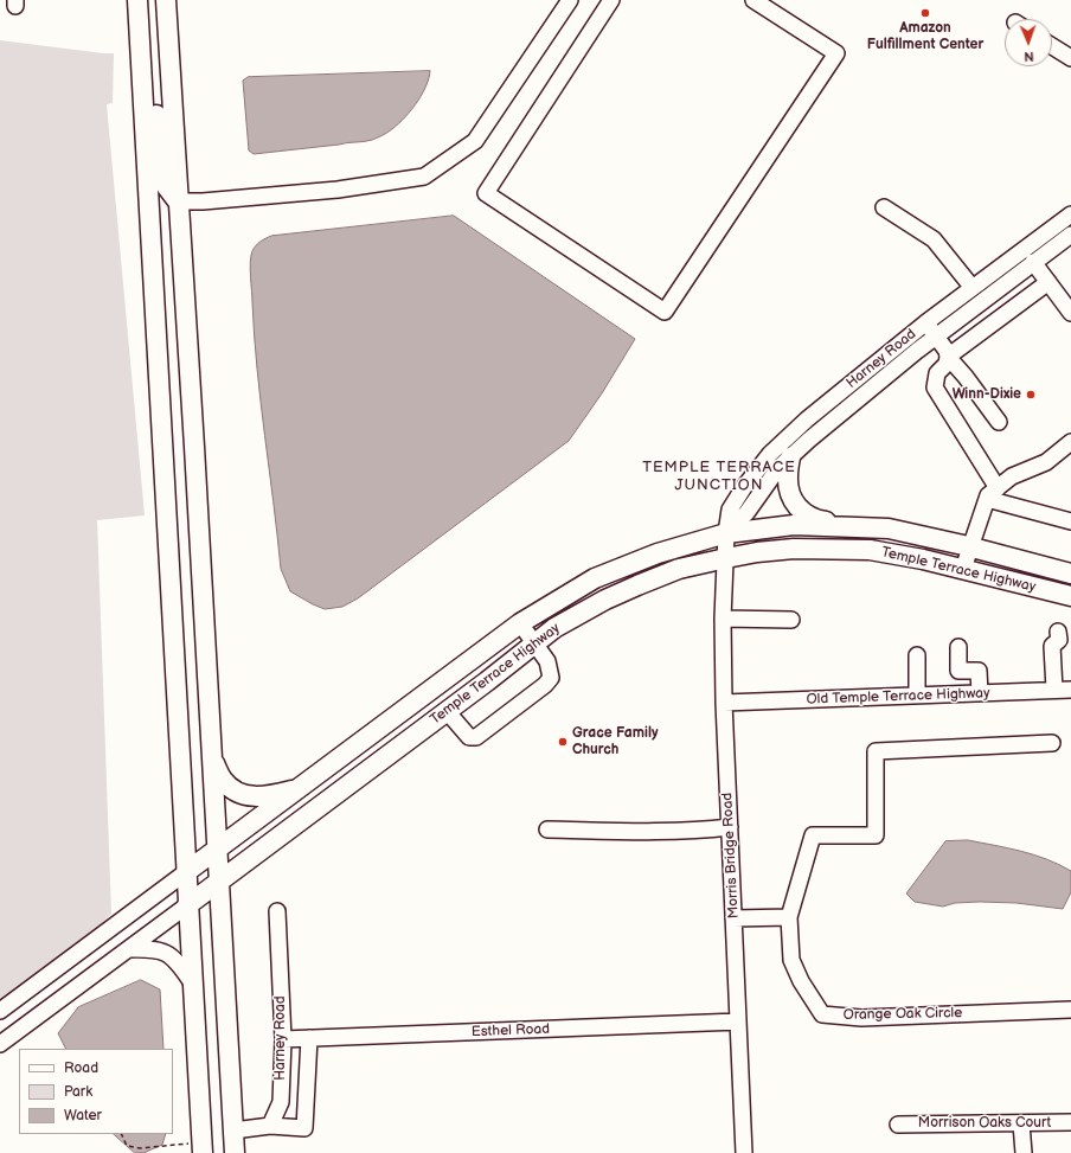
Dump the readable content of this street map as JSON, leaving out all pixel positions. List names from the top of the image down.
{
  "streets": {
    "main road": ["Temple Terrace Highway"],
    "street": [
      "Harney Road",
      "Old Temple Terrace Highway",
      "Morris Bridge Road",
      "Orange Oak Circle",
      "Esthel Road",
      "Morrison Oaks Court"
    ]
  },
  "crossings": [
    ["Harney Road", "Temple Terrace Highway"],
    ["Harney Road", "Morris Bridge Road"],
    ["Harney Road", "Esthel Road"],
    ["Temple Terrace Highway", "Morris Bridge Road"],
    ["Old Temple Terrace Highway", "Morris Bridge Road"],
    ["Morris Bridge Road", "Esthel Road"]
  ],
  "districts": ["TEMPLE TERRACE JUNCTION"],
  "places": ["Amazon Fulfillment Center", "Winn-Dixie", "Grace Family Church"],
  "legend": ["Road", "Park", "Water"],
  "north": "bottom"
}
